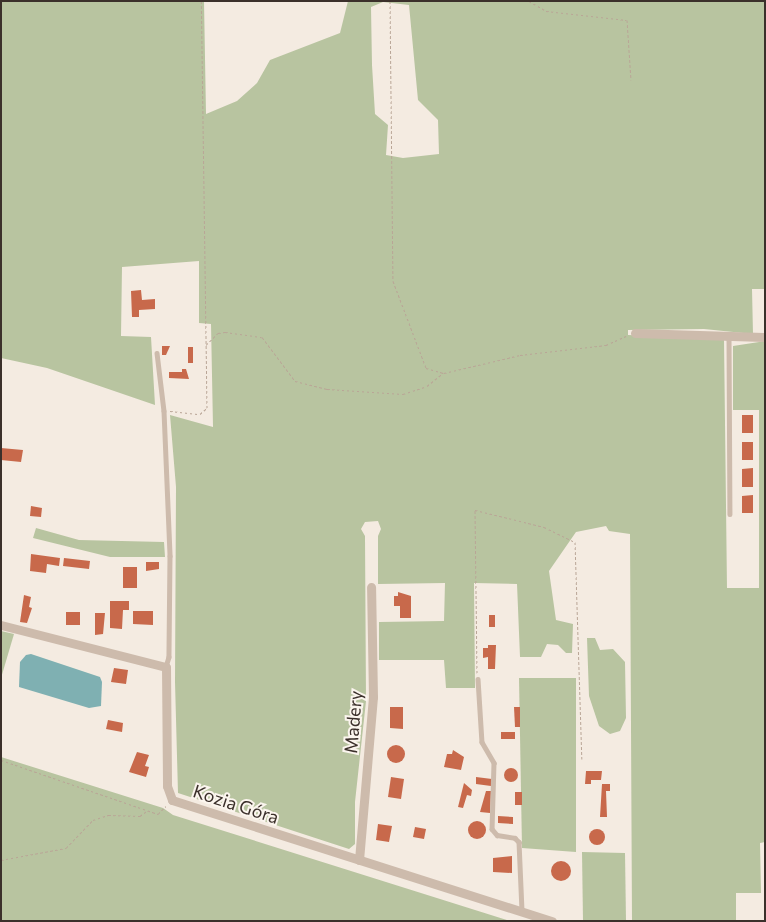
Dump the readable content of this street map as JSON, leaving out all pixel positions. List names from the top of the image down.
{
  "streets": {
    "street": ["Madery", "Kozia Góra"]
  },
  "crossings": [
    ["Madery", "Kozia Góra"]
  ]
}
